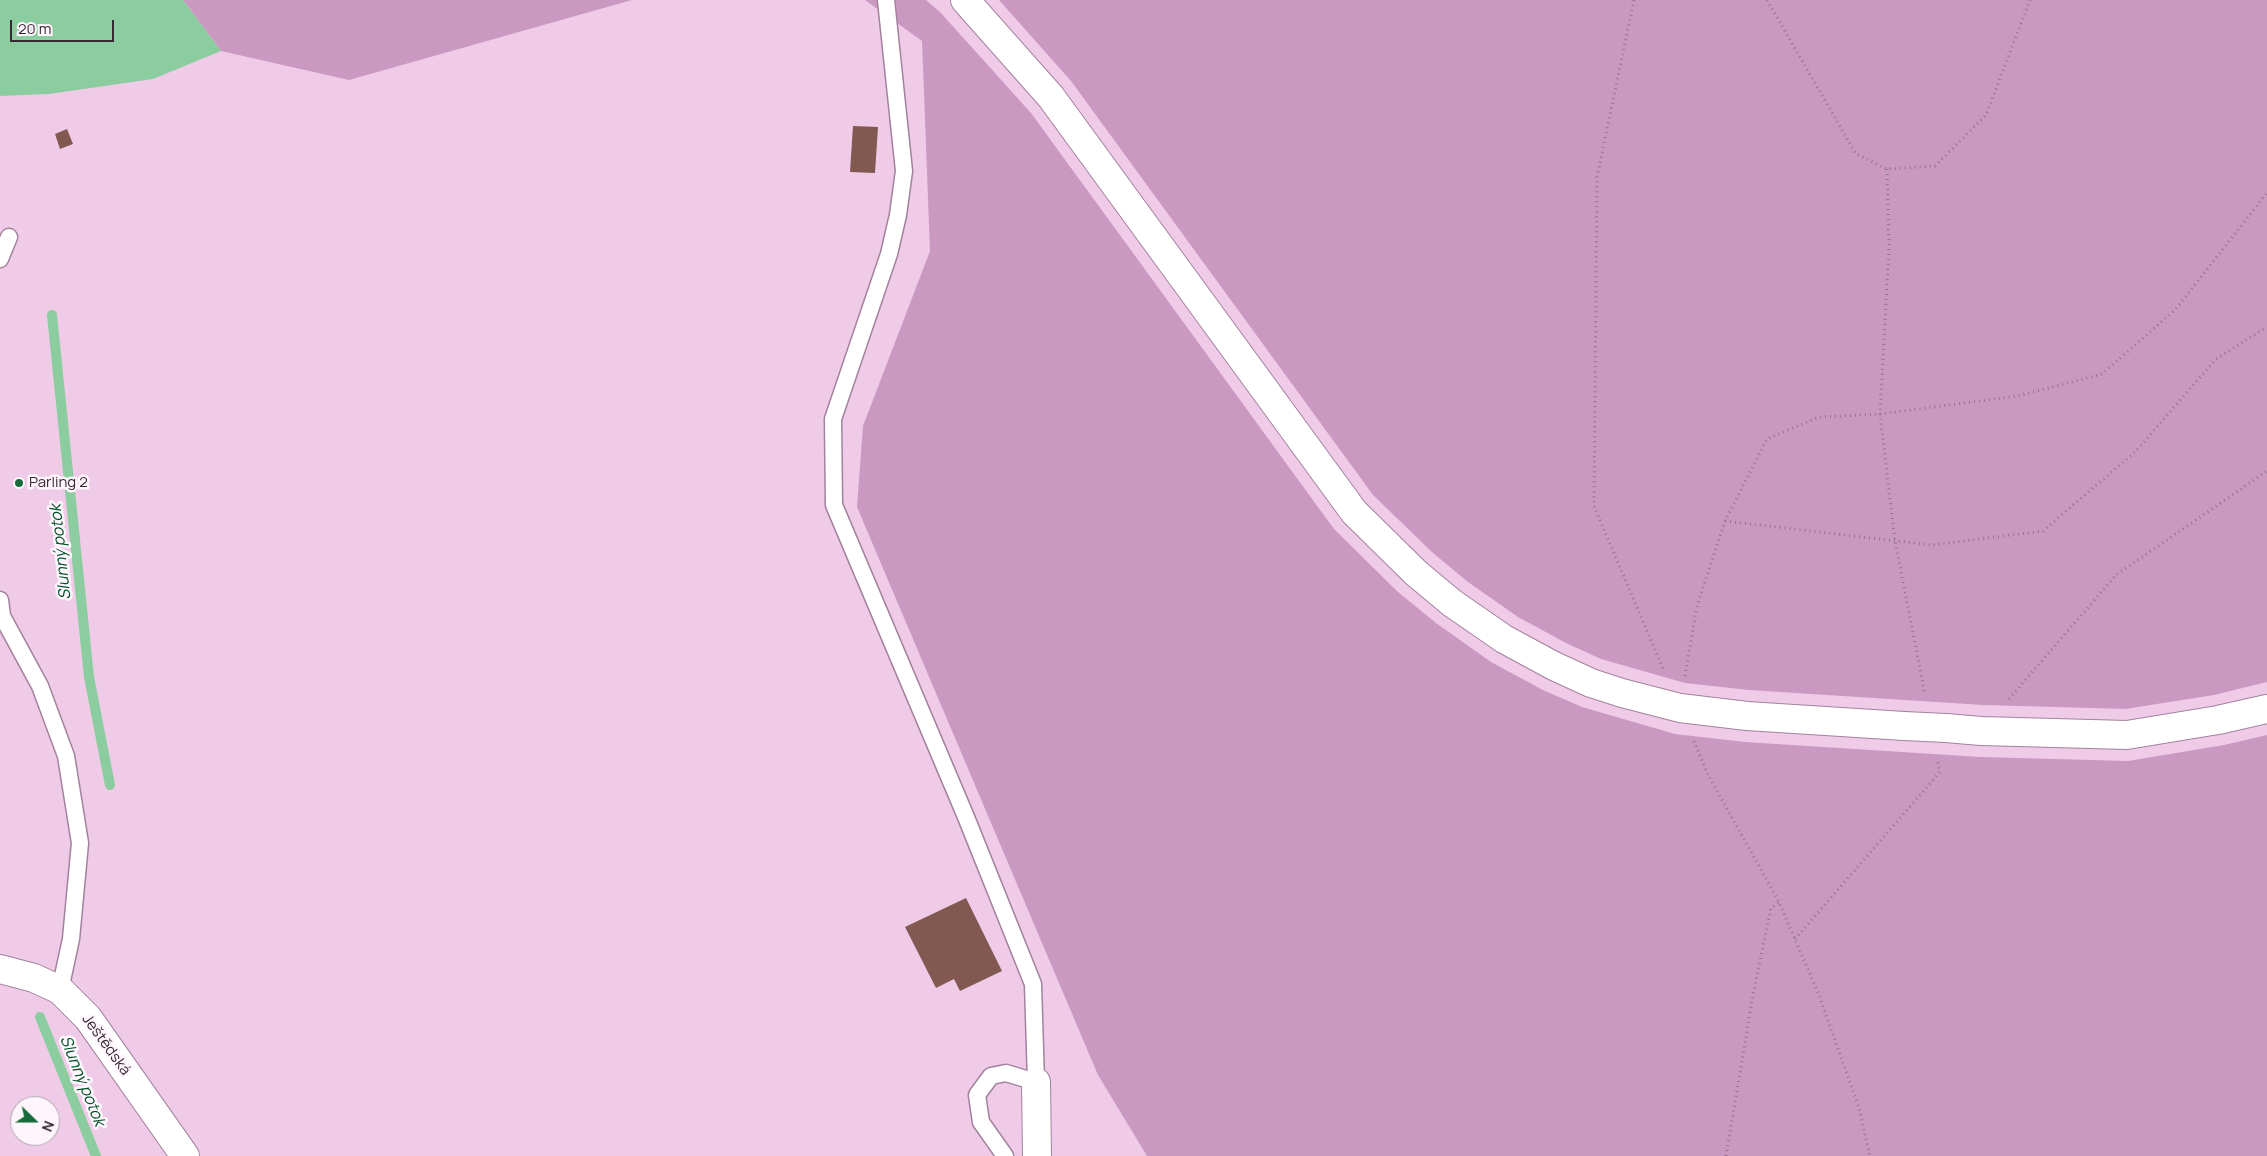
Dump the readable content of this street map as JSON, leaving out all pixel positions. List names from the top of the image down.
{
  "streets": {
    "street": ["Ještědská"]
  },
  "water": ["Slunný potok"],
  "places": ["Parling 2"],
  "scale_bar": "20 m",
  "north": "right"
}
